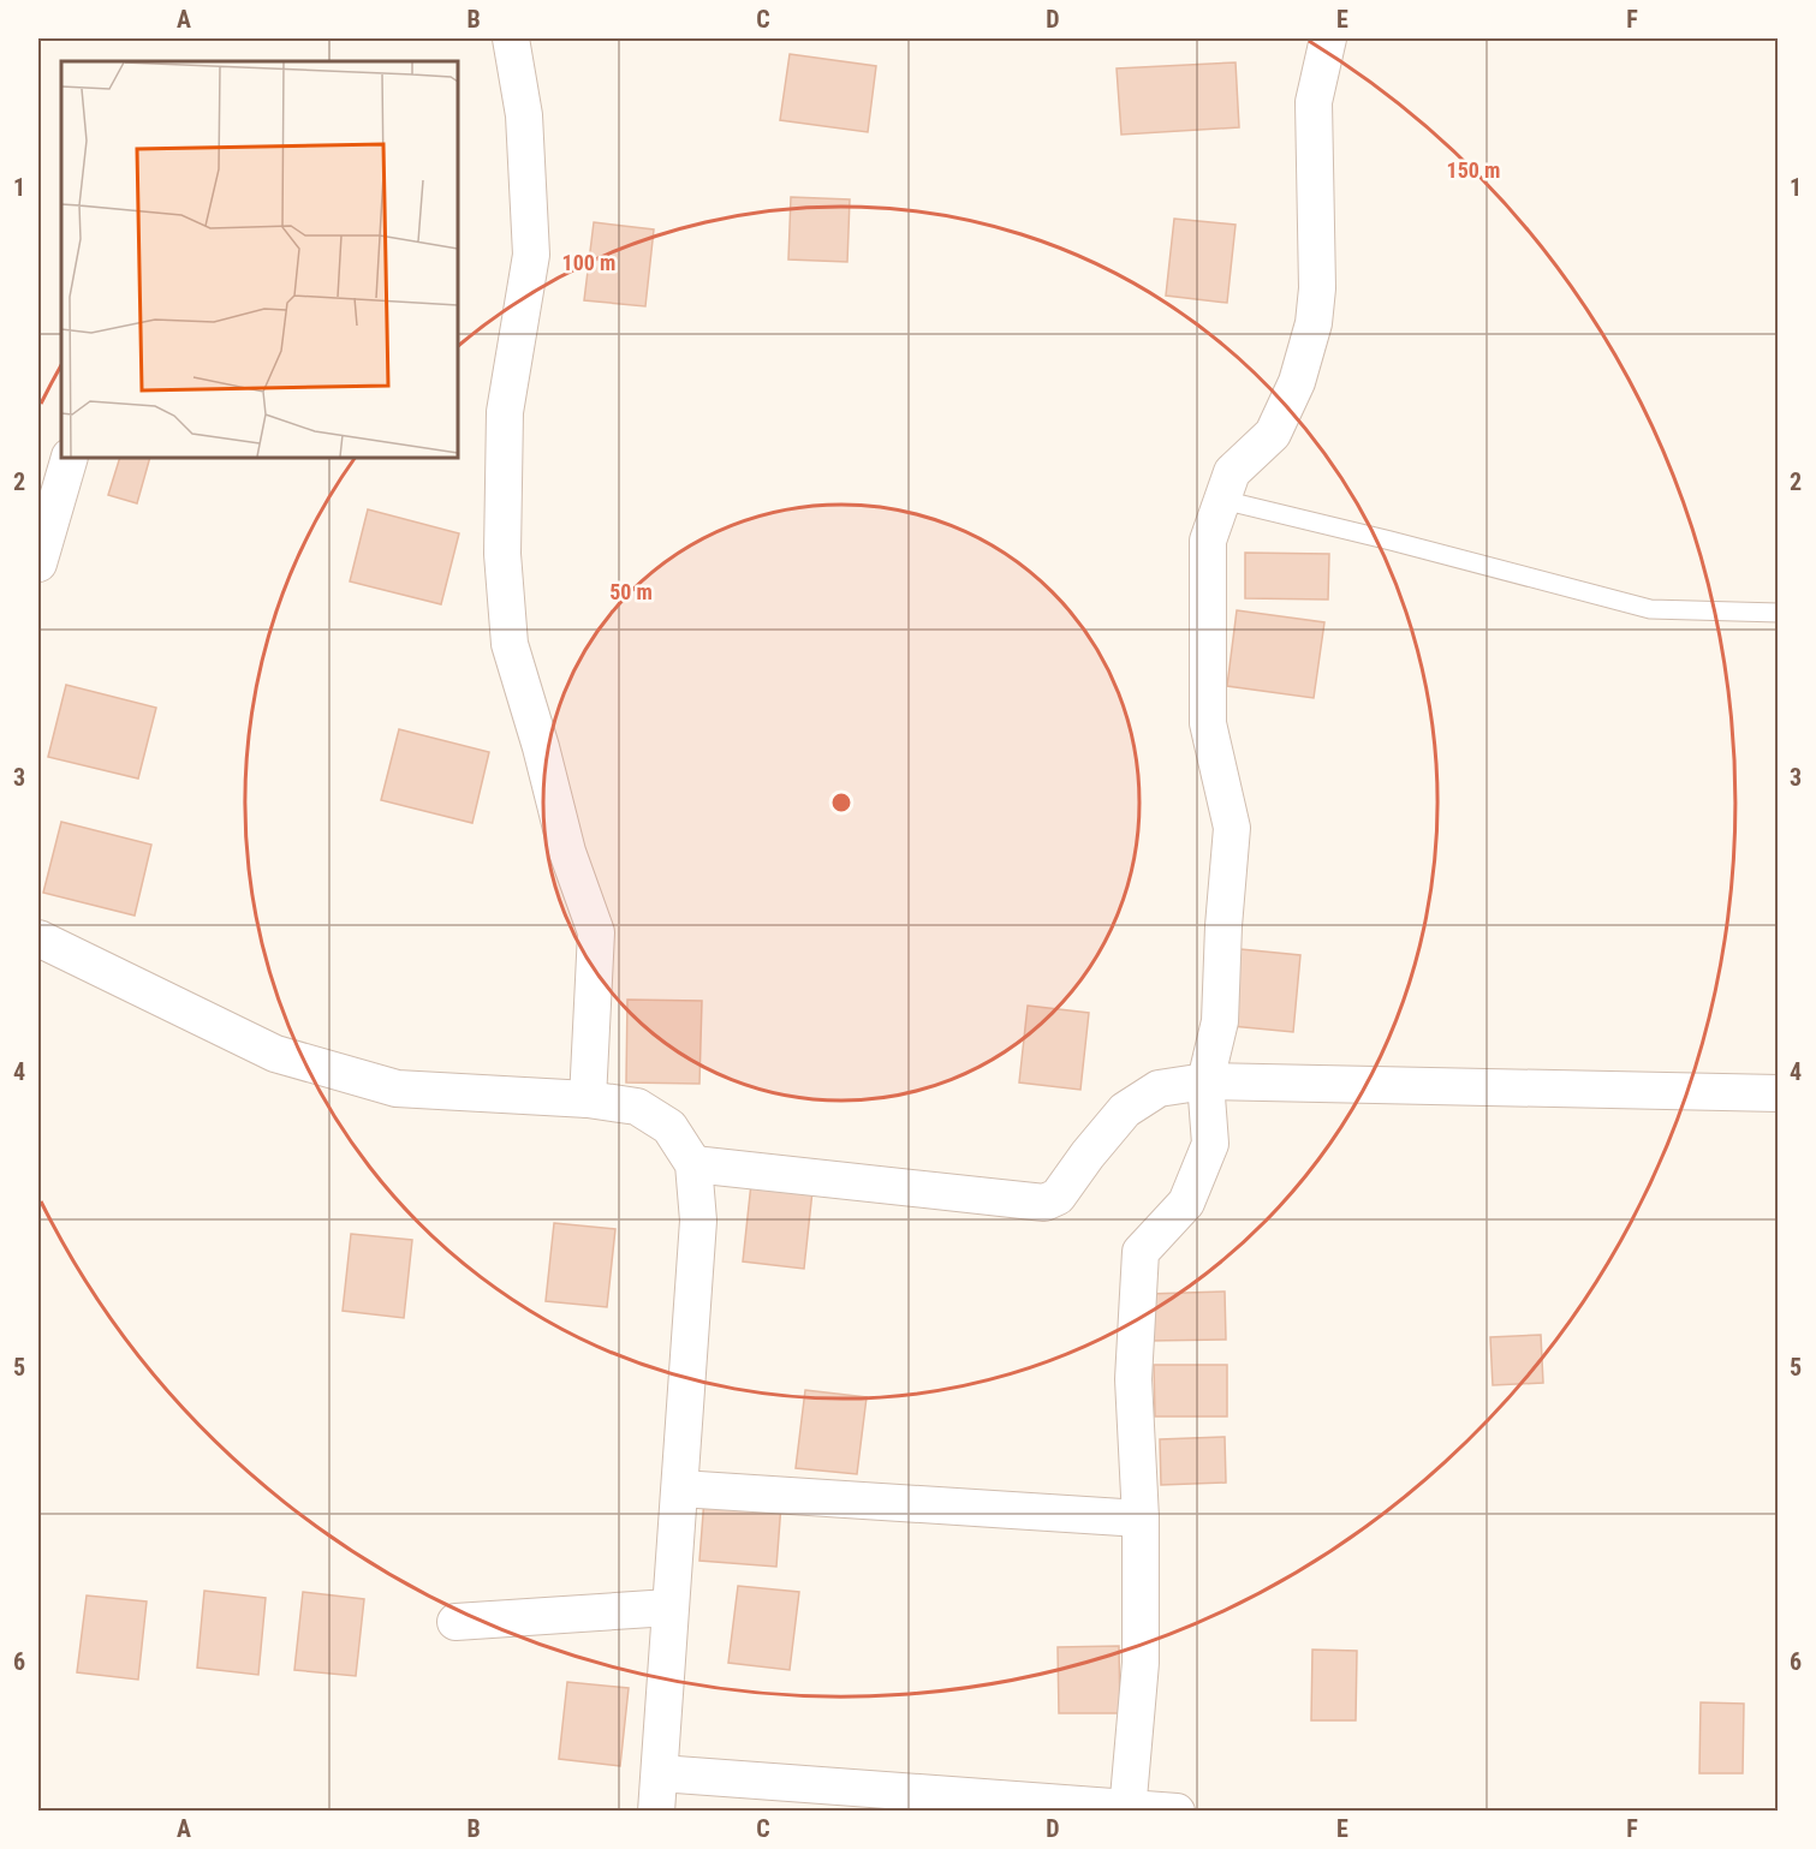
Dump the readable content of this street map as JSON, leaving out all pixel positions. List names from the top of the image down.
{
  "grid": {
    "columns": [
      "A",
      "B",
      "C",
      "D",
      "E",
      "F"
    ],
    "rows": [
      "1",
      "2",
      "3",
      "4",
      "5",
      "6"
    ]
  },
  "rings": ["150 m", "100 m", "50 m"]
}
